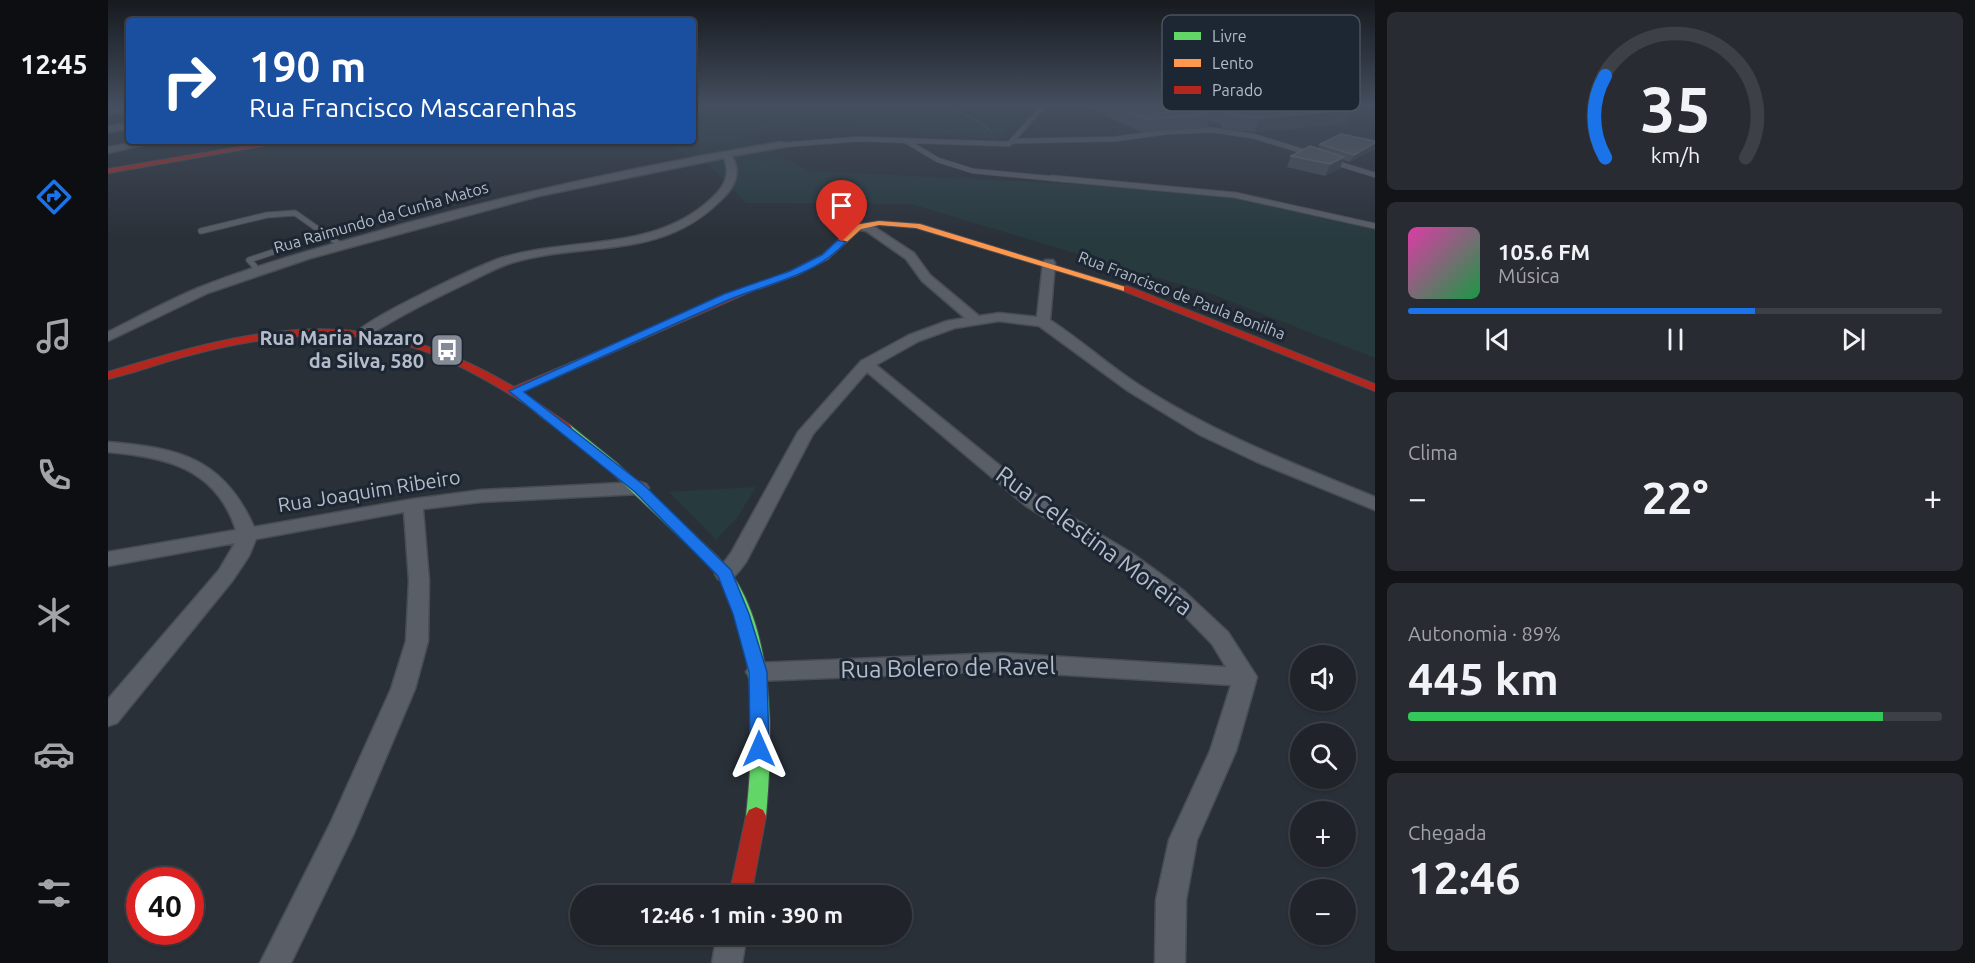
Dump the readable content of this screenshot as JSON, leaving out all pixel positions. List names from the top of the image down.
{
  "streets": {
    "street": [
      "Rua Raimundo da Cunha Matos",
      "Rua Francisco de Paula Bonilha",
      "Rua Joaquim Ribeiro",
      "Rua Celestina Moreira",
      "Rua Bolero de Ravel"
    ]
  },
  "crossings": [
    ["Rua Celestina Moreira", "Rua Bolero de Ravel"]
  ],
  "places": {
    "bus stop": ["Rua Maria Nazaro da Silva, 580"]
  },
  "legend": ["Livre", "Lento", "Parado"],
  "page": {
    "tabs": "12:45",
    "turn": ["190 m", "Rua Francisco Mascarenhas"],
    "song": ["105.6 FM", "Música"],
    "tile": [
      "Clima",
      ["Autonomia · 89%", "445 km"],
      ["Chegada", "12:46"]
    ],
    "heat": ["−", "22°", "+"],
    "map_buttons": ["+", "−"],
    "limit": "40",
    "trip": "12:46 · 1 min · 390 m",
    "gauge": ["35", "km/h"]
  }
}
